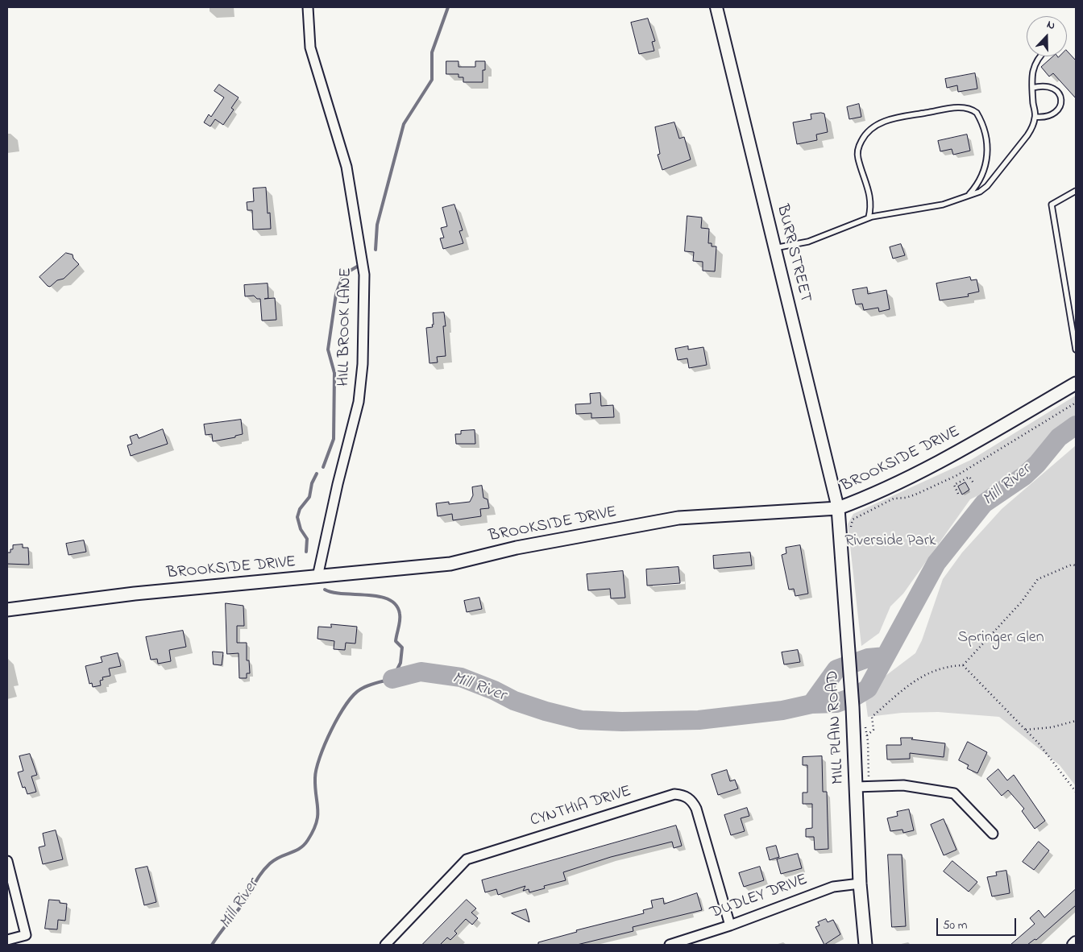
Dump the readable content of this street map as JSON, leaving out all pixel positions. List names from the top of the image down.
{
  "streets": {
    "main road": ["BROOKSIDE DRIVE", "MILL PLAIN ROAD"],
    "street": [
      "BURR STREET",
      "HILL BROOK LANE",
      "CYNTHIA DRIVE",
      "DUDLEY DRIVE"
    ]
  },
  "crossings": [
    ["BURR STREET", "BROOKSIDE DRIVE"],
    ["BURR STREET", "MILL PLAIN ROAD"],
    ["HILL BROOK LANE", "BROOKSIDE DRIVE"],
    ["BROOKSIDE DRIVE", "MILL PLAIN ROAD"],
    ["MILL PLAIN ROAD", "DUDLEY DRIVE"],
    ["CYNTHIA DRIVE", "DUDLEY DRIVE"]
  ],
  "water": ["Mill River"],
  "parks": ["Riverside Park", "Springer Glen"],
  "scale_bar": "50 m",
  "north": "top"
}
